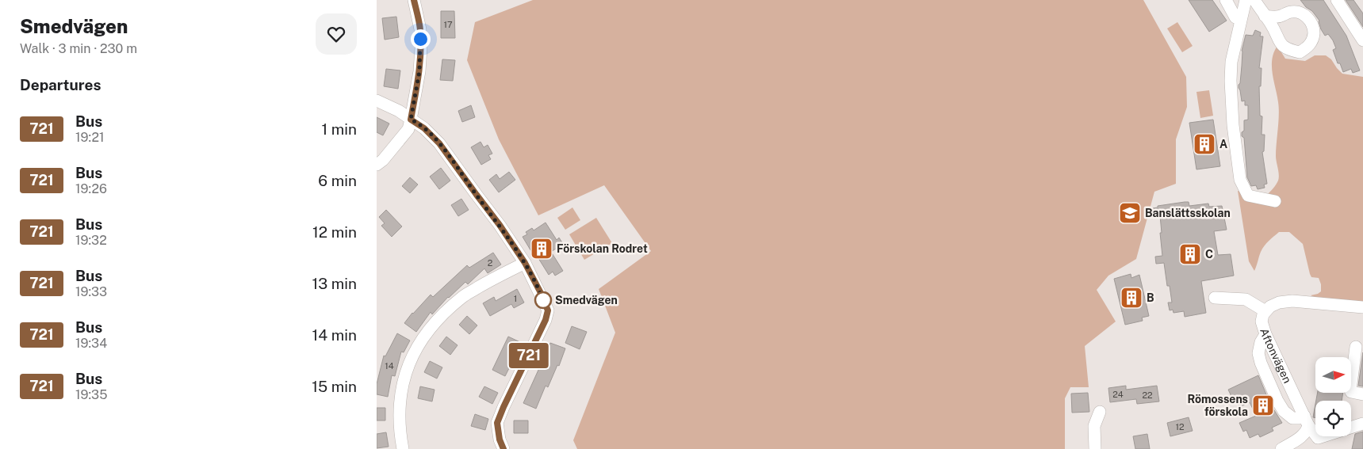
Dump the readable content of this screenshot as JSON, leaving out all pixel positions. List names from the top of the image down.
{
  "streets": {
    "street": ["Aftonvägen"]
  },
  "places": {
    "building": [
      "A",
      "Förskolan Rodret",
      "C",
      "B",
      "Römossens förskola"
    ],
    "school or university": ["Banslättsskolan"],
    "other": ["Smedvägen"]
  },
  "lines": ["bus line 721"],
  "house_numbers": [
    "17",
    "2",
    "1",
    "14",
    "24",
    "22",
    "12"
  ],
  "north": "right",
  "page": {
    "heading": [
      ["Smedvägen", "Walk · 3 min · 230 m"],
      "Departures"
    ],
    "on_map": "721",
    "list": [
      {
        "mark": "721",
        "name": "Bus",
        "note": "19:21",
        "value": "1 min"
      },
      {
        "mark": "721",
        "name": "Bus",
        "note": "19:26",
        "value": "6 min"
      },
      {
        "mark": "721",
        "name": "Bus",
        "note": "19:32",
        "value": "12 min"
      },
      {
        "mark": "721",
        "name": "Bus",
        "note": "19:33",
        "value": "13 min"
      },
      {
        "mark": "721",
        "name": "Bus",
        "note": "19:34",
        "value": "14 min"
      },
      {
        "mark": "721",
        "name": "Bus",
        "note": "19:35",
        "value": "15 min"
      }
    ]
  }
}
